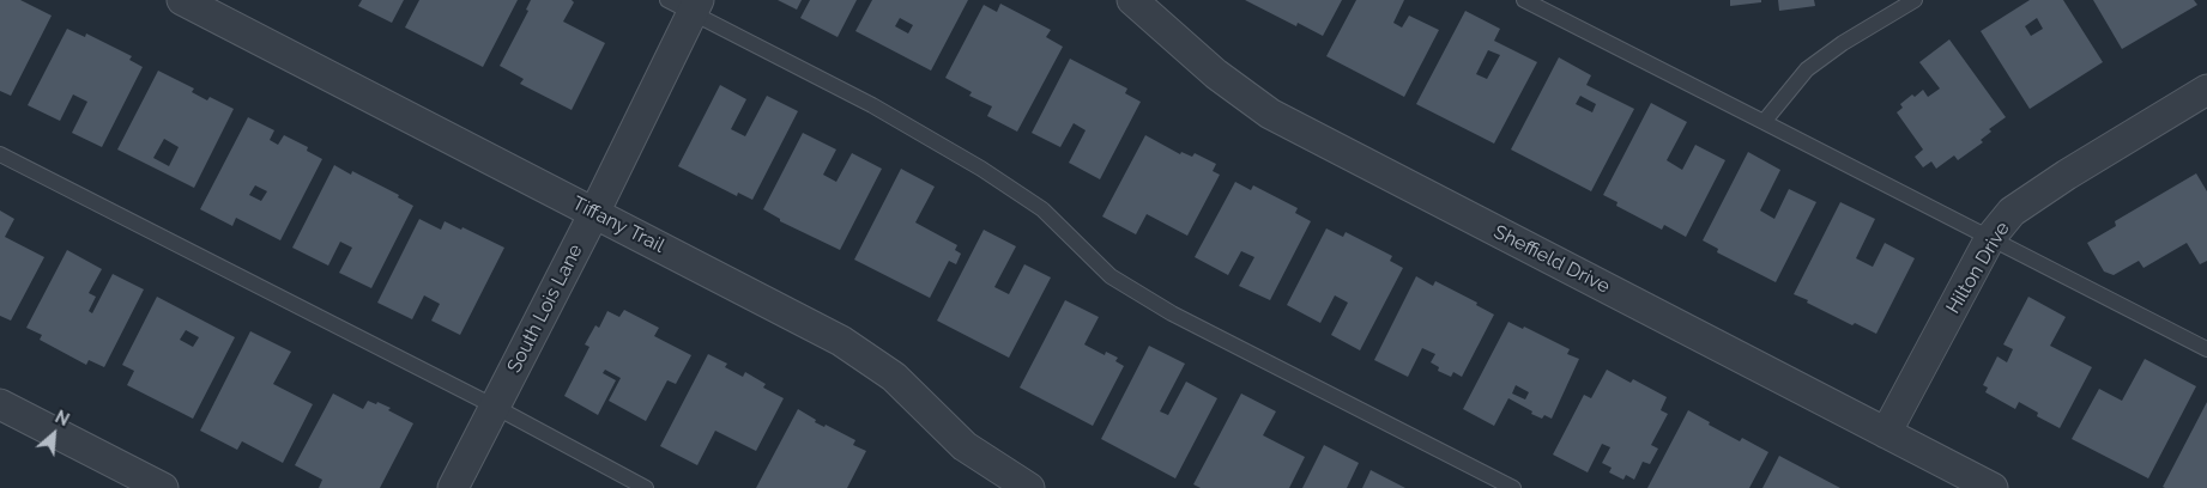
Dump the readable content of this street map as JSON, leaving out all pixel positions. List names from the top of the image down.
{
  "streets": {
    "street": [
      "Tiffany Trail",
      "Sheffield Drive",
      "Hilton Drive",
      "South Lois Lane"
    ]
  },
  "crossings": [
    ["Tiffany Trail", "South Lois Lane"],
    ["Sheffield Drive", "Hilton Drive"]
  ],
  "north": "top right"
}
